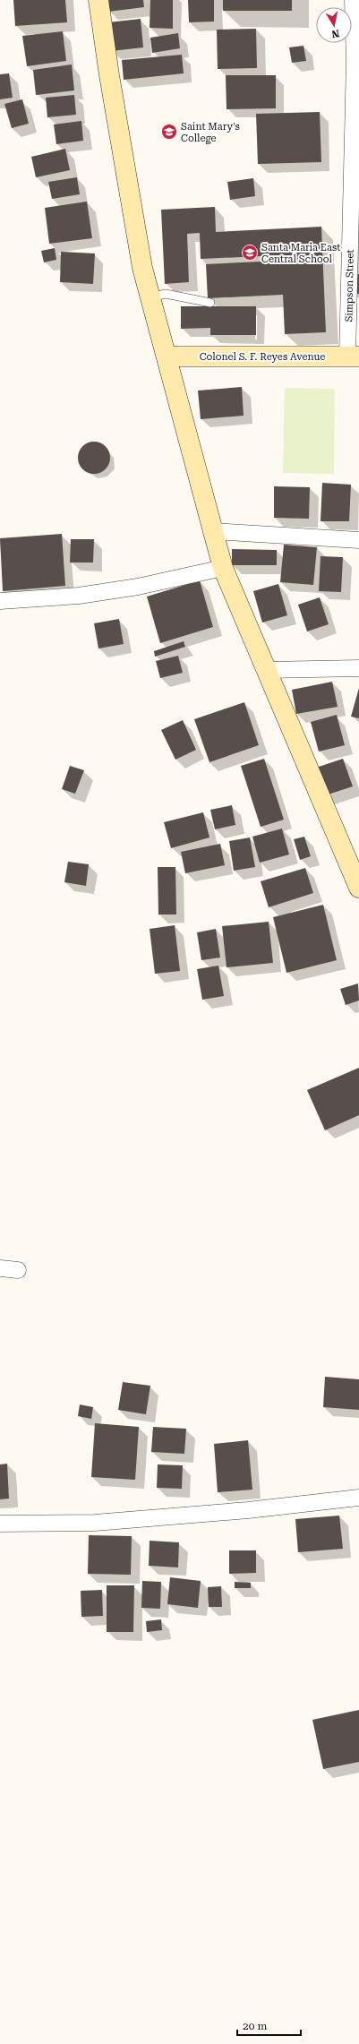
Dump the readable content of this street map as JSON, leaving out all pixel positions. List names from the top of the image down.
{
  "streets": {
    "main road": ["Colonel S. F. Reyes Avenue"],
    "street": ["Simpson Street"]
  },
  "crossings": [
    ["Simpson Street", "Colonel S. F. Reyes Avenue"]
  ],
  "places": {
    "school or university": ["Saint Mary's College", "Santa Maria East Central School"]
  },
  "scale_bar": "20 m",
  "north": "bottom"
}
